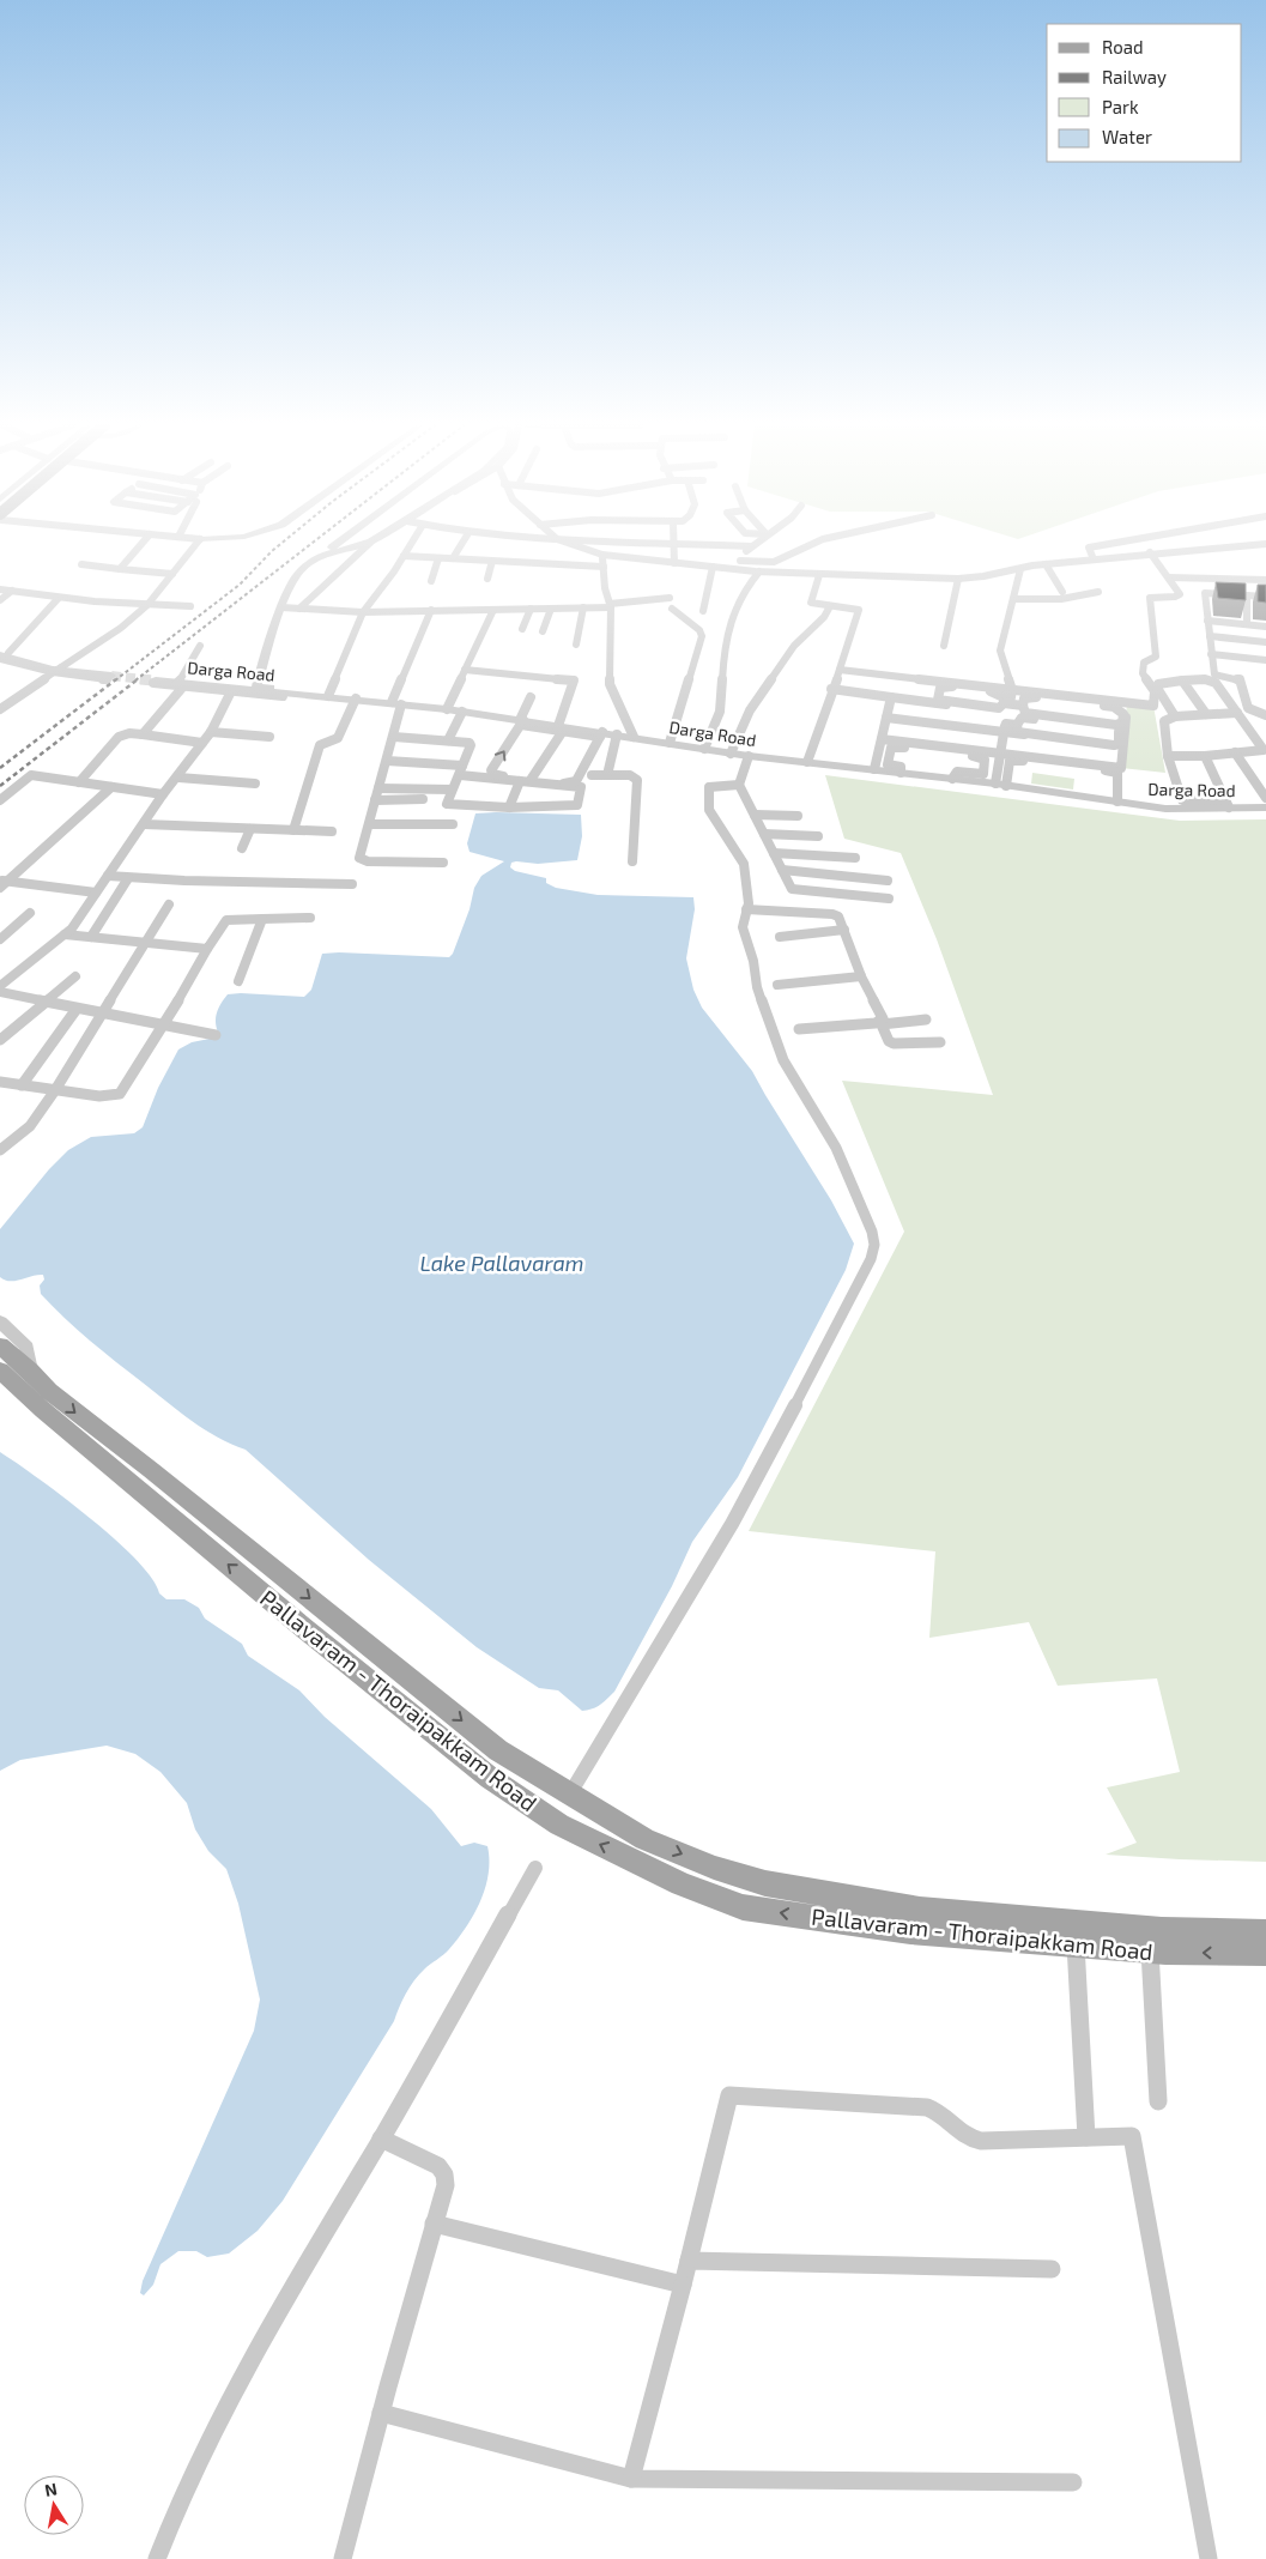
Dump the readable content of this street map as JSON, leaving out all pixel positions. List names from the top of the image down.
{
  "streets": {
    "main road": ["Pallavaram - Thoraipakkam Road"],
    "street": ["Darga Road"]
  },
  "water": ["Lake Pallavaram"],
  "legend": [
    "Road",
    "Railway",
    "Park",
    "Water"
  ],
  "north": "top"
}
